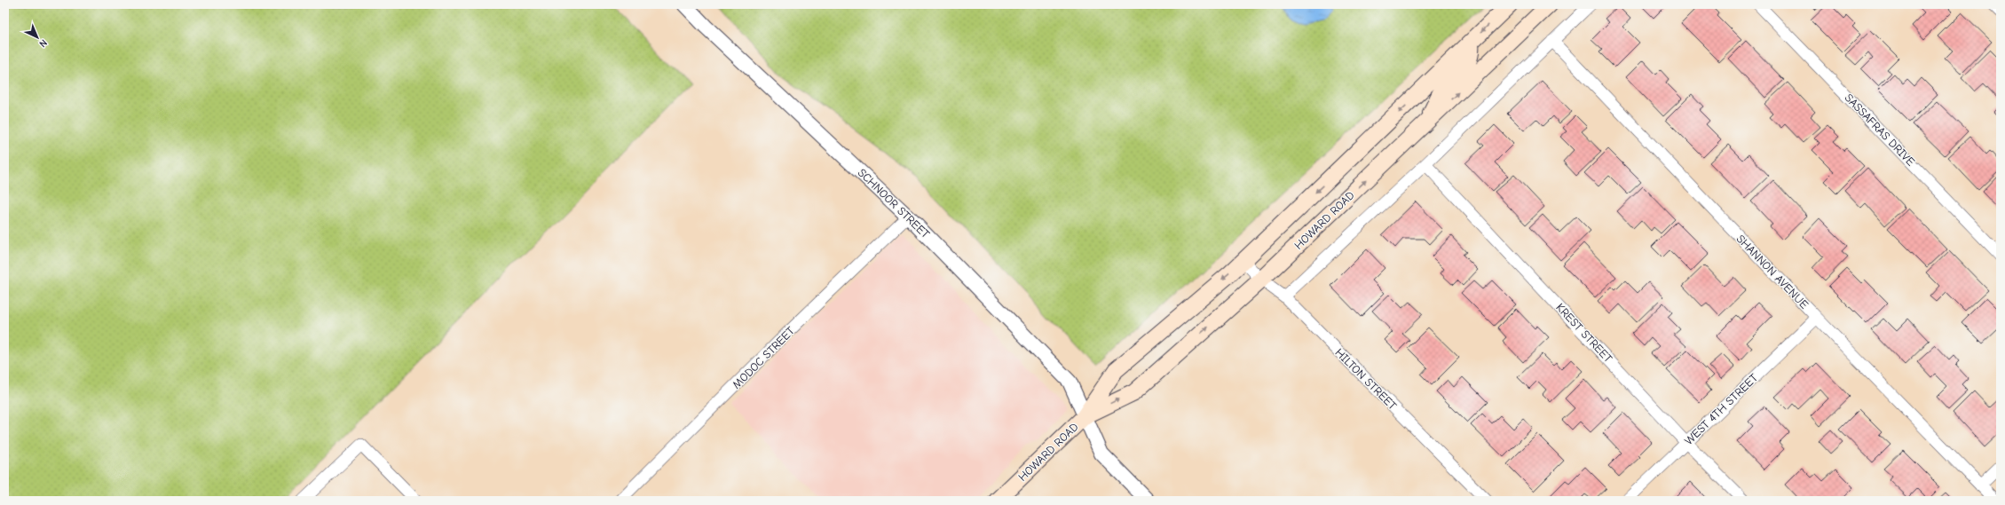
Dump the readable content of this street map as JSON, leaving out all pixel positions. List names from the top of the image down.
{
  "streets": {
    "main road": ["HOWARD ROAD"],
    "street": [
      "SASSAFRAS DRIVE",
      "SCHNOOR STREET",
      "SHANNON AVENUE",
      "KREST STREET",
      "MODOC STREET",
      "HILTON STREET",
      "WEST 4TH STREET"
    ]
  },
  "crossings": [
    ["SCHNOOR STREET", "HOWARD ROAD"],
    ["SCHNOOR STREET", "MODOC STREET"],
    ["HOWARD ROAD", "HILTON STREET"],
    ["SHANNON AVENUE", "WEST 4TH STREET"],
    ["KREST STREET", "WEST 4TH STREET"]
  ],
  "north": "bottom right"
}
